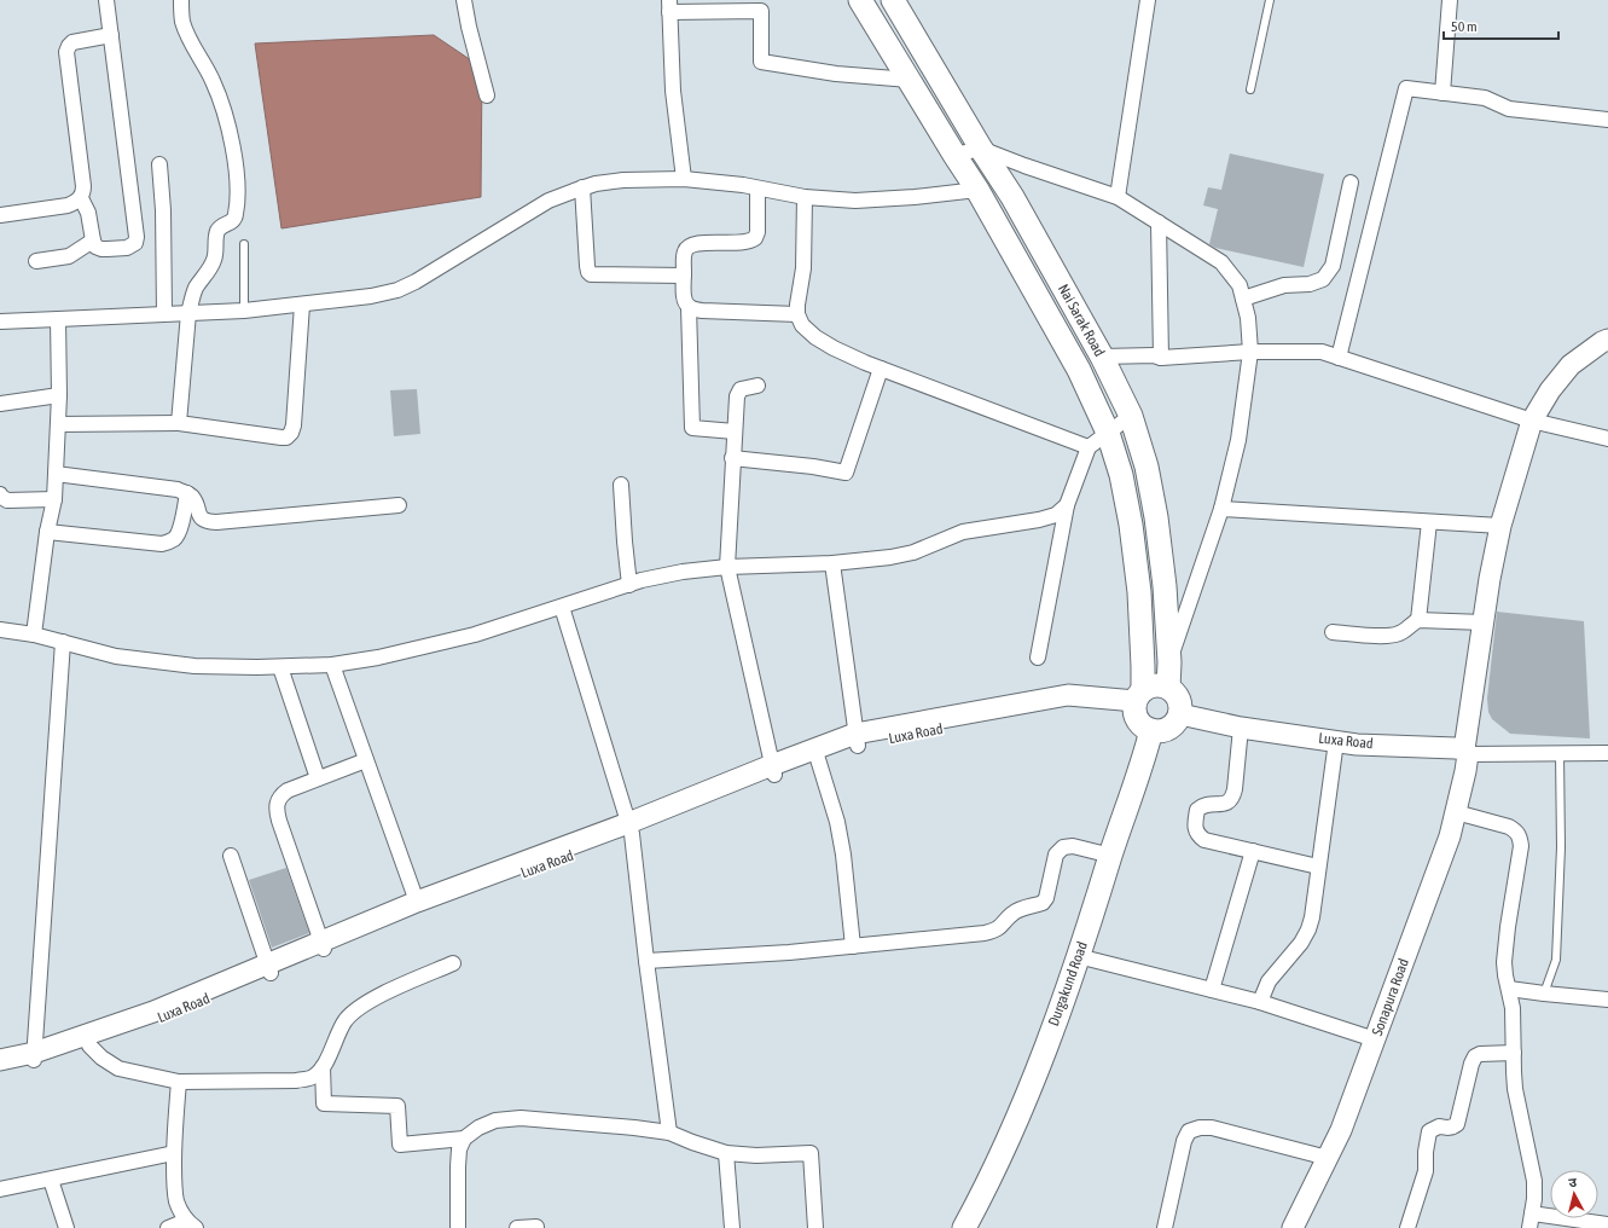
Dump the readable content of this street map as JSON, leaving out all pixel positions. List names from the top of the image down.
{
  "streets": {
    "main road": ["Nai Sarak Road", "Durgakund Road"],
    "street": ["Luxa Road", "Sonapura Road"]
  },
  "crossings": [
    ["Nai Sarak Road", "Luxa Road"],
    ["Luxa Road", "Sonapura Road"]
  ],
  "scale_bar": "50 m",
  "north": "top"
}
